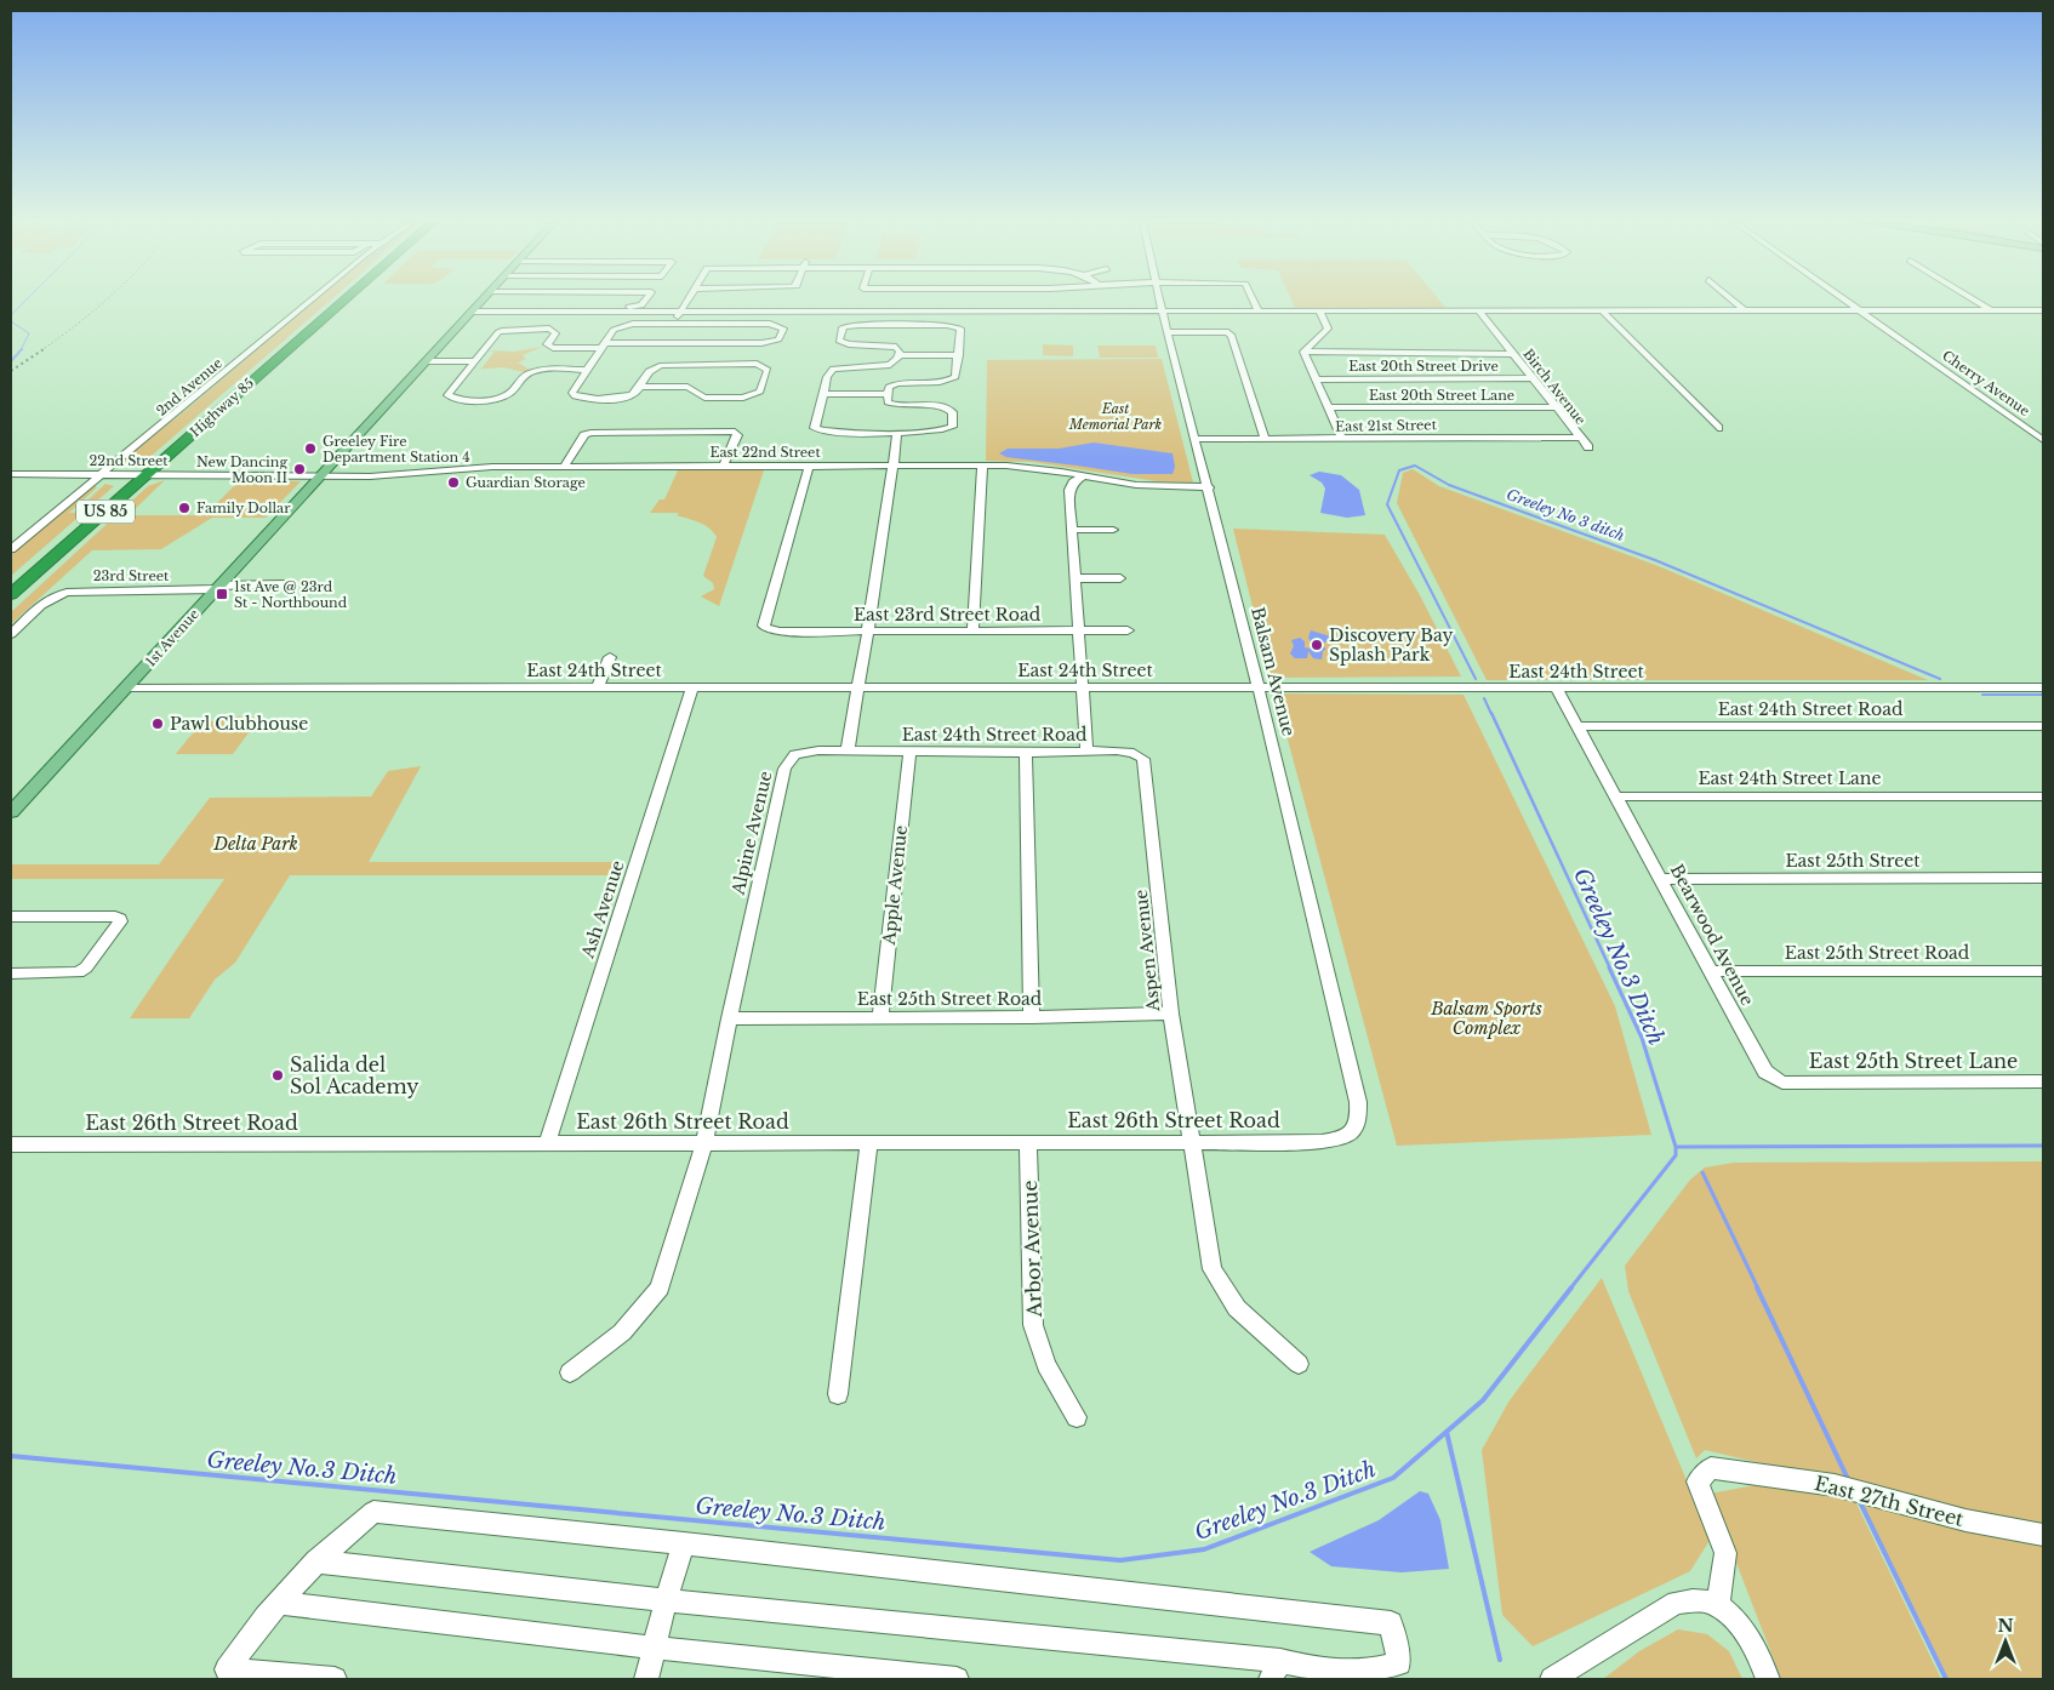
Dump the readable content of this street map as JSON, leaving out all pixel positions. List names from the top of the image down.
{
  "streets": {
    "highway": ["Highway 85", "US 85"],
    "main road": ["1st Avenue"],
    "street": [
      "East 20th Street Drive",
      "Cherry Avenue",
      "2nd Avenue",
      "Birch Avenue",
      "East 20th Street Lane",
      "East 21st Street",
      "East 22nd Street",
      "22nd Street",
      "23rd Street",
      "East 23rd Street Road",
      "East 24th Street",
      "Balsam Avenue",
      "East 24th Street Road",
      "East 24th Street Lane",
      "Alpine Avenue",
      "East 25th Street",
      "Apple Avenue",
      "Ash Avenue",
      "Bearwood Avenue",
      "Aspen Avenue",
      "East 25th Street Road",
      "East 25th Street Lane",
      "East 26th Street Road",
      "Arbor Avenue",
      "East 27th Street"
    ]
  },
  "crossings": [
    ["East 20th Street Drive", "Birch Avenue"],
    ["2nd Avenue", "22nd Street"],
    ["Birch Avenue", "East 20th Street Lane"],
    ["Birch Avenue", "East 21st Street"],
    ["Highway 85", "22nd Street"],
    ["East 21st Street", "Balsam Avenue"],
    ["East 22nd Street", "22nd Street"],
    ["East 22nd Street", "East 23rd Street Road"],
    ["East 22nd Street", "1st Avenue"],
    ["East 22nd Street", "Balsam Avenue"],
    ["22nd Street", "1st Avenue"],
    ["23rd Street", "1st Avenue"],
    ["1st Avenue", "East 24th Street"],
    ["East 24th Street", "Balsam Avenue"],
    ["East 24th Street", "Ash Avenue"],
    ["Balsam Avenue", "East 26th Street Road"],
    ["East 24th Street Road", "Alpine Avenue"],
    ["East 24th Street Road", "Apple Avenue"],
    ["East 24th Street Road", "Aspen Avenue"],
    ["East 24th Street Lane", "Bearwood Avenue"],
    ["Alpine Avenue", "East 25th Street Road"],
    ["Alpine Avenue", "East 26th Street Road"],
    ["East 25th Street", "Bearwood Avenue"],
    ["Apple Avenue", "East 25th Street Road"],
    ["Ash Avenue", "East 26th Street Road"],
    ["Bearwood Avenue", "East 25th Street Road"],
    ["Bearwood Avenue", "East 25th Street Lane"],
    ["Aspen Avenue", "East 25th Street Road"],
    ["Aspen Avenue", "East 26th Street Road"],
    ["East 26th Street Road", "Arbor Avenue"]
  ],
  "water": ["Greeley No 3 ditch", "Greeley No.3 Ditch"],
  "parks": ["East Memorial Park", "Delta Park", "Balsam Sports Complex"],
  "places": {
    "other": [
      "Greeley Fire Department Station 4",
      "New Dancing Moon II",
      "Guardian Storage",
      "Family Dollar",
      "Discovery Bay Splash Park",
      "Pawl Clubhouse",
      "Salida del Sol Academy"
    ],
    "transit": ["1st Ave @ 23rd St - Northbound"]
  },
  "north": "top"
}
